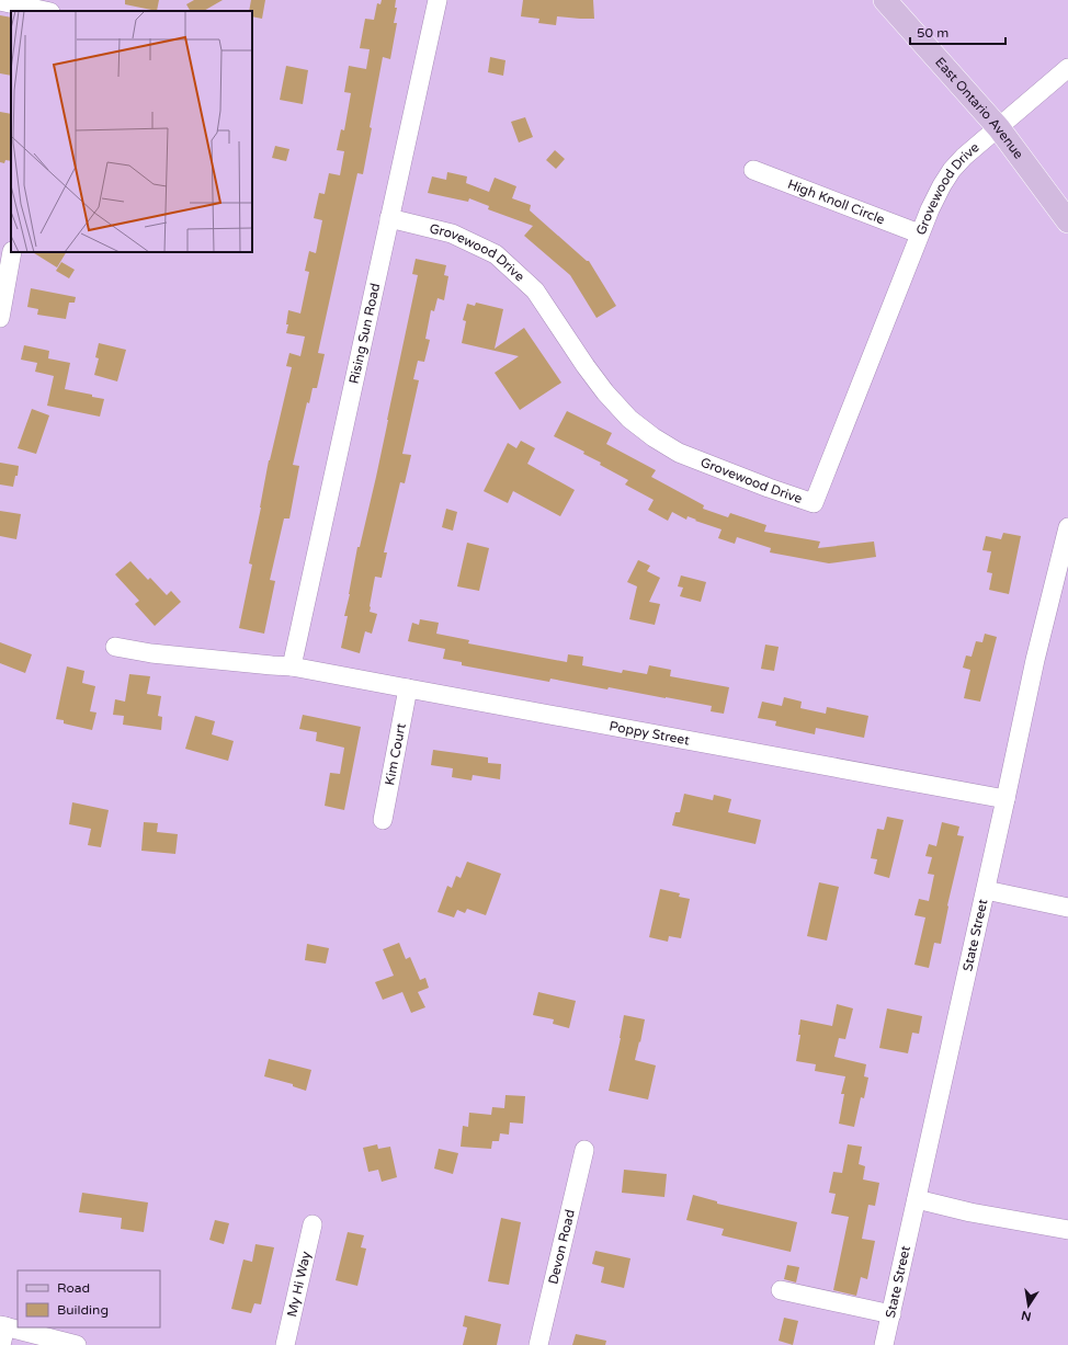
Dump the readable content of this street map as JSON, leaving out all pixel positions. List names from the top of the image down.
{
  "streets": {
    "main road": ["East Ontario Avenue"],
    "street": [
      "Grovewood Drive",
      "High Knoll Circle",
      "Rising Sun Road",
      "Poppy Street",
      "Kim Court",
      "State Street",
      "Devon Road",
      "My Hi Way"
    ]
  },
  "crossings": [
    ["East Ontario Avenue", "Grovewood Drive"],
    ["Grovewood Drive", "High Knoll Circle"],
    ["Grovewood Drive", "Rising Sun Road"],
    ["Rising Sun Road", "Poppy Street"],
    ["Poppy Street", "Kim Court"],
    ["Poppy Street", "State Street"]
  ],
  "legend": ["Road", "Building"],
  "scale_bar": "50 m",
  "north": "bottom"
}
